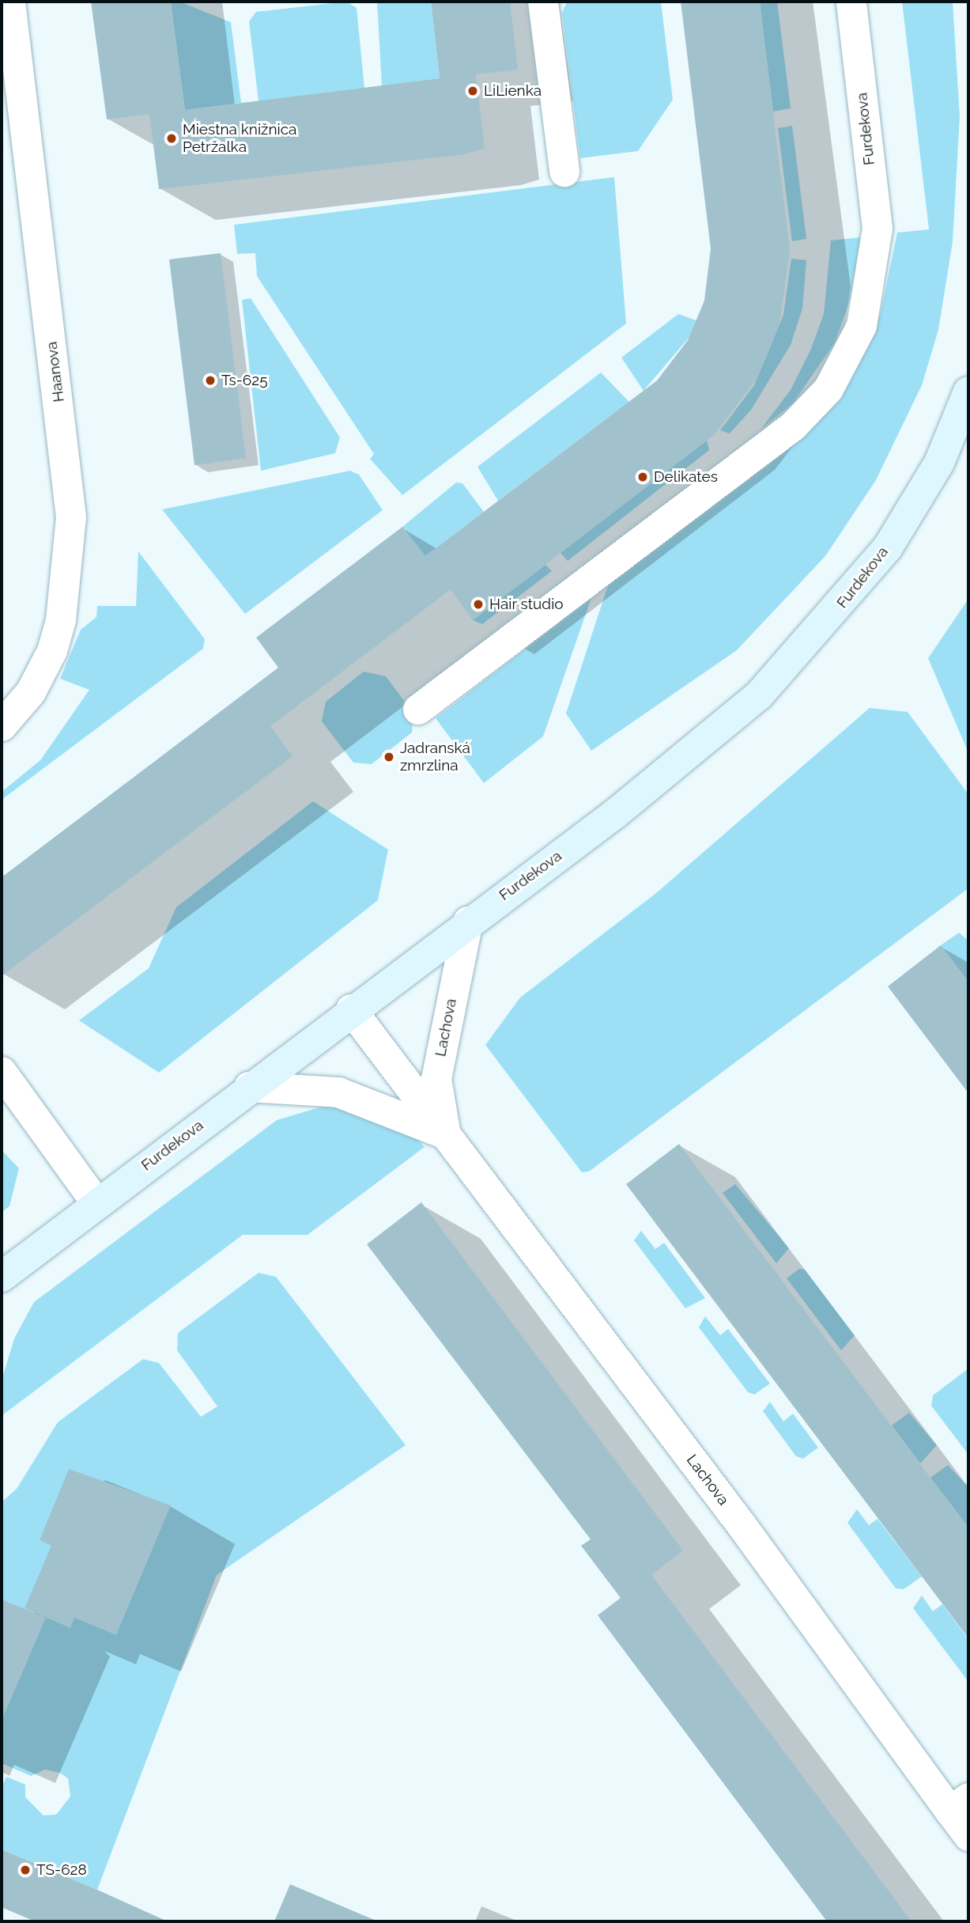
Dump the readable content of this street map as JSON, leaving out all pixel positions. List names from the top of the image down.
{
  "streets": {
    "street": ["Furdekova", "Haanova", "Lachova"]
  },
  "crossings": [
    ["Furdekova", "Lachova"]
  ],
  "places": [
    "LiLienka",
    "Miestna knižnica Petržalka",
    "Ts-625",
    "Delikates",
    "Hair studio",
    "Jadranská zmrzlina",
    "TS-628"
  ]
}
